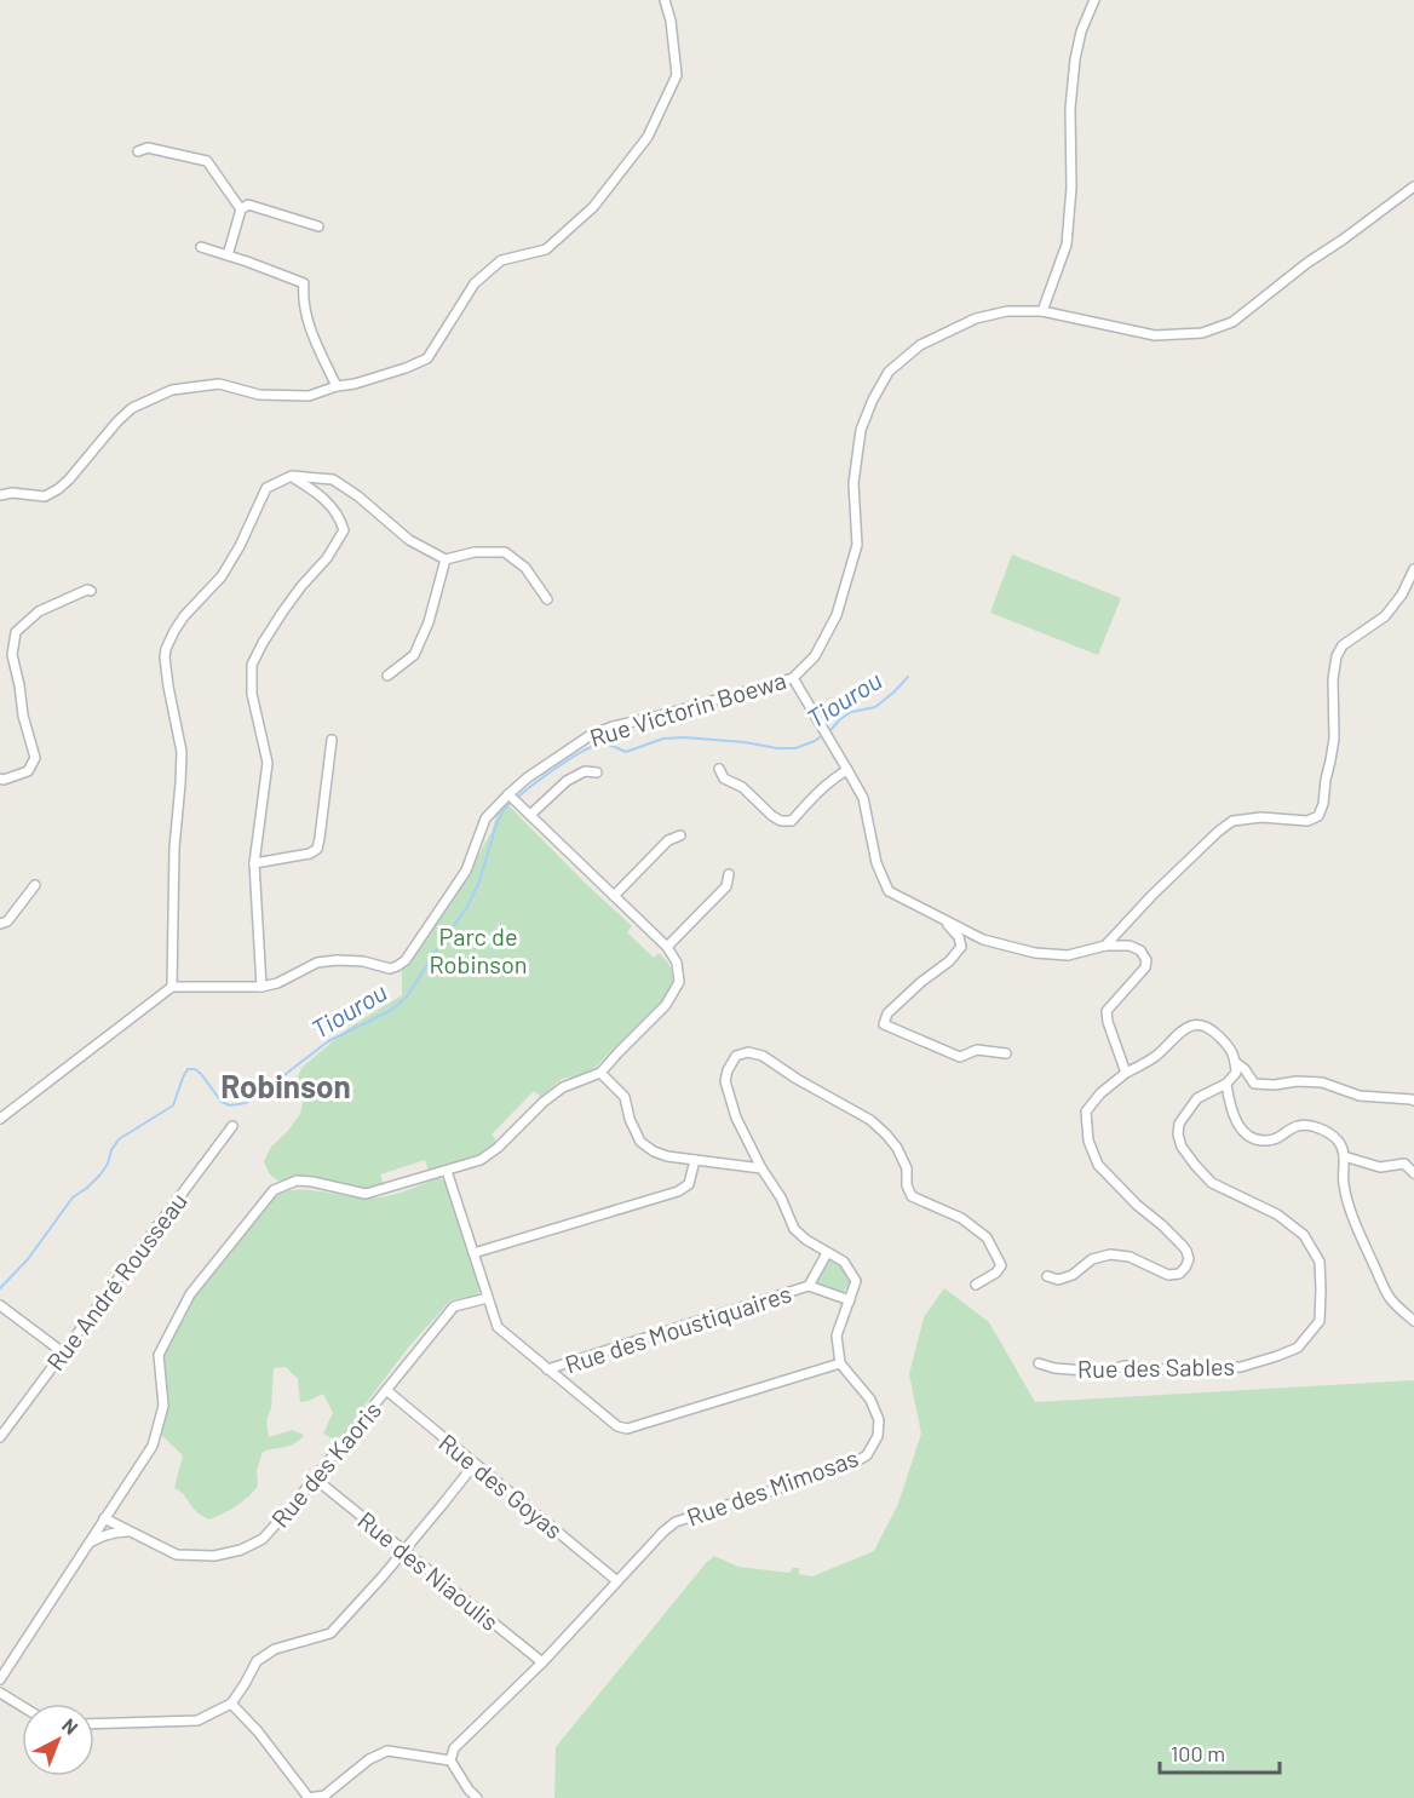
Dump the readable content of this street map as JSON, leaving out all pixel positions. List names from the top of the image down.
{
  "streets": {
    "street": [
      "Rue Victorin Boewa",
      "Rue André Rousseau",
      "Rue des Moustiquaires",
      "Rue des Sables",
      "Rue des Kaoris",
      "Rue des Goyas",
      "Rue des Mimosas",
      "Rue des Niaoulis"
    ]
  },
  "crossings": [
    ["Rue des Kaoris", "Rue des Goyas"],
    ["Rue des Kaoris", "Rue des Niaoulis"],
    ["Rue des Goyas", "Rue des Mimosas"],
    ["Rue des Mimosas", "Rue des Niaoulis"]
  ],
  "districts": ["Robinson"],
  "water": ["Tiourou"],
  "parks": ["Parc de Robinson"],
  "scale_bar": "100 m",
  "north": "top right"
}
